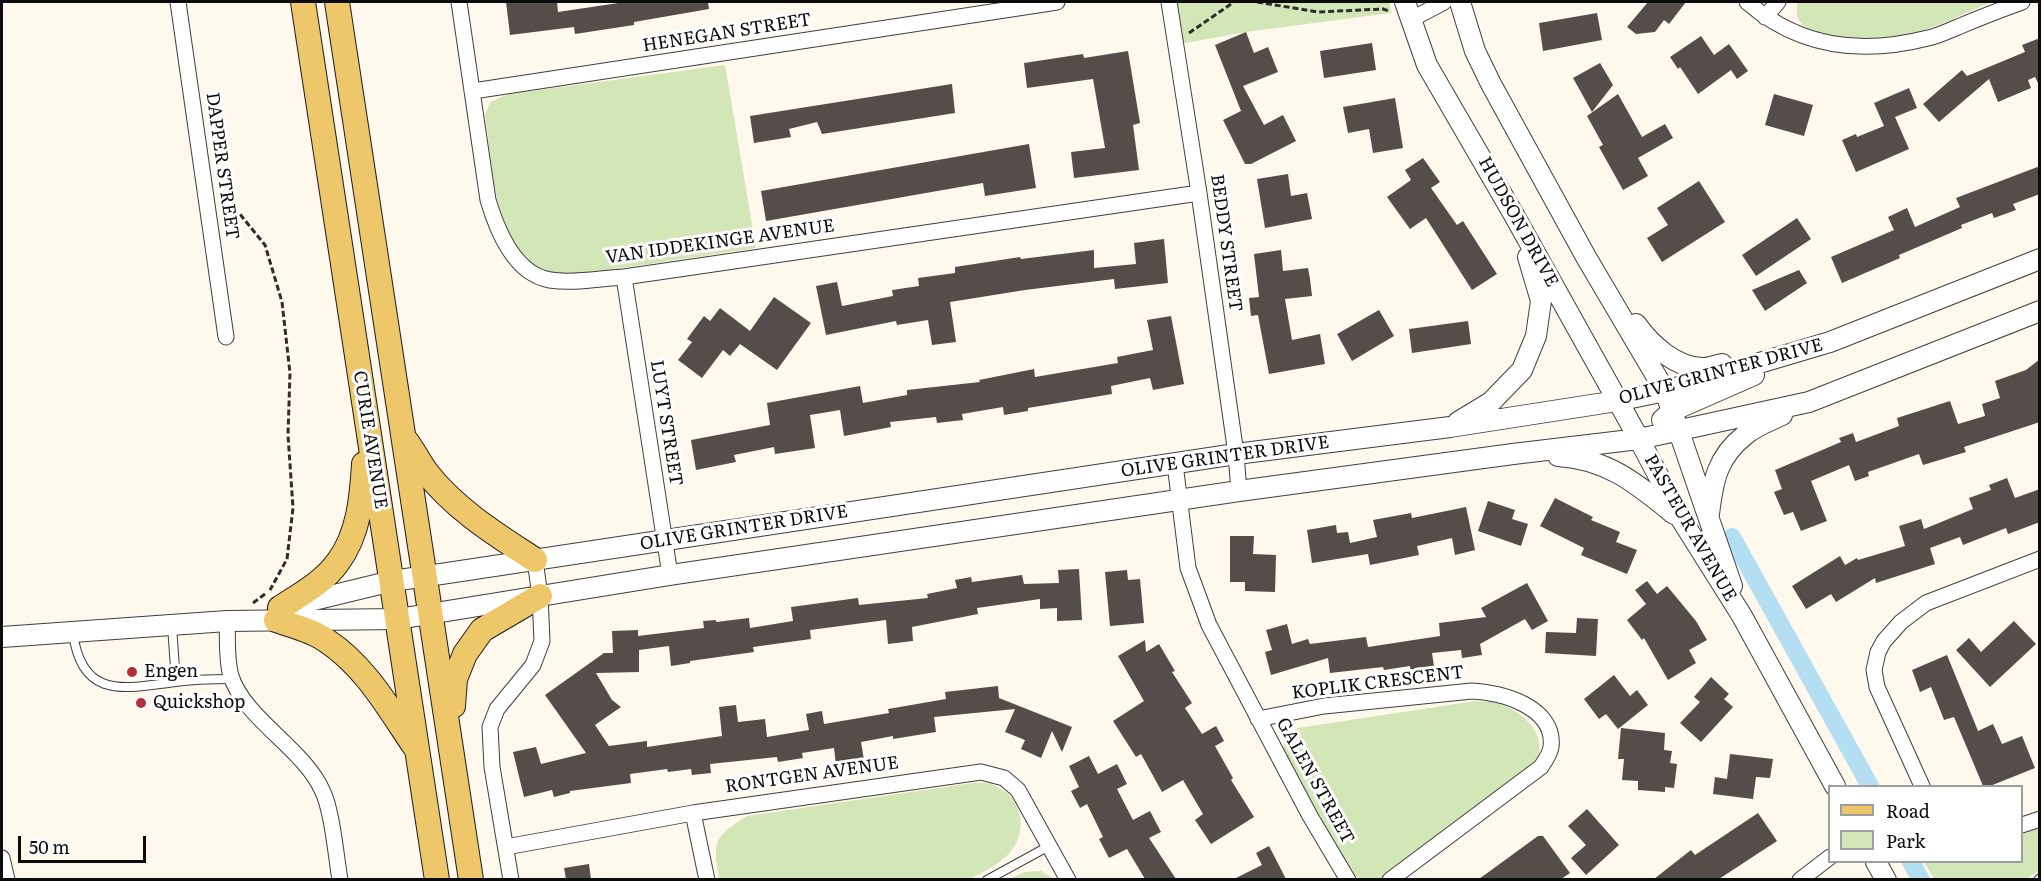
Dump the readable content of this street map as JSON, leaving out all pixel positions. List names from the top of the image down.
{
  "streets": {
    "main road": ["CURIE AVENUE"],
    "street": [
      "HENEGAN STREET",
      "DAPPER STREET",
      "HUDSON DRIVE",
      "VAN IDDEKINGE AVENUE",
      "BEDDY STREET",
      "OLIVE GRINTER DRIVE",
      "LUYT STREET",
      "PASTEUR AVENUE",
      "KOPLIK CRESCENT",
      "RONTGEN AVENUE",
      "GALEN STREET"
    ]
  },
  "crossings": [
    ["HENEGAN STREET", "VAN IDDEKINGE AVENUE"],
    ["HUDSON DRIVE", "OLIVE GRINTER DRIVE"],
    ["HUDSON DRIVE", "PASTEUR AVENUE"],
    ["VAN IDDEKINGE AVENUE", "BEDDY STREET"],
    ["VAN IDDEKINGE AVENUE", "LUYT STREET"],
    ["BEDDY STREET", "OLIVE GRINTER DRIVE"],
    ["OLIVE GRINTER DRIVE", "LUYT STREET"],
    ["OLIVE GRINTER DRIVE", "CURIE AVENUE"],
    ["OLIVE GRINTER DRIVE", "PASTEUR AVENUE"],
    ["OLIVE GRINTER DRIVE", "GALEN STREET"],
    ["KOPLIK CRESCENT", "GALEN STREET"]
  ],
  "places": ["Engen", "Quickshop"],
  "legend": ["Road", "Park"],
  "scale_bar": "50 m"
}
